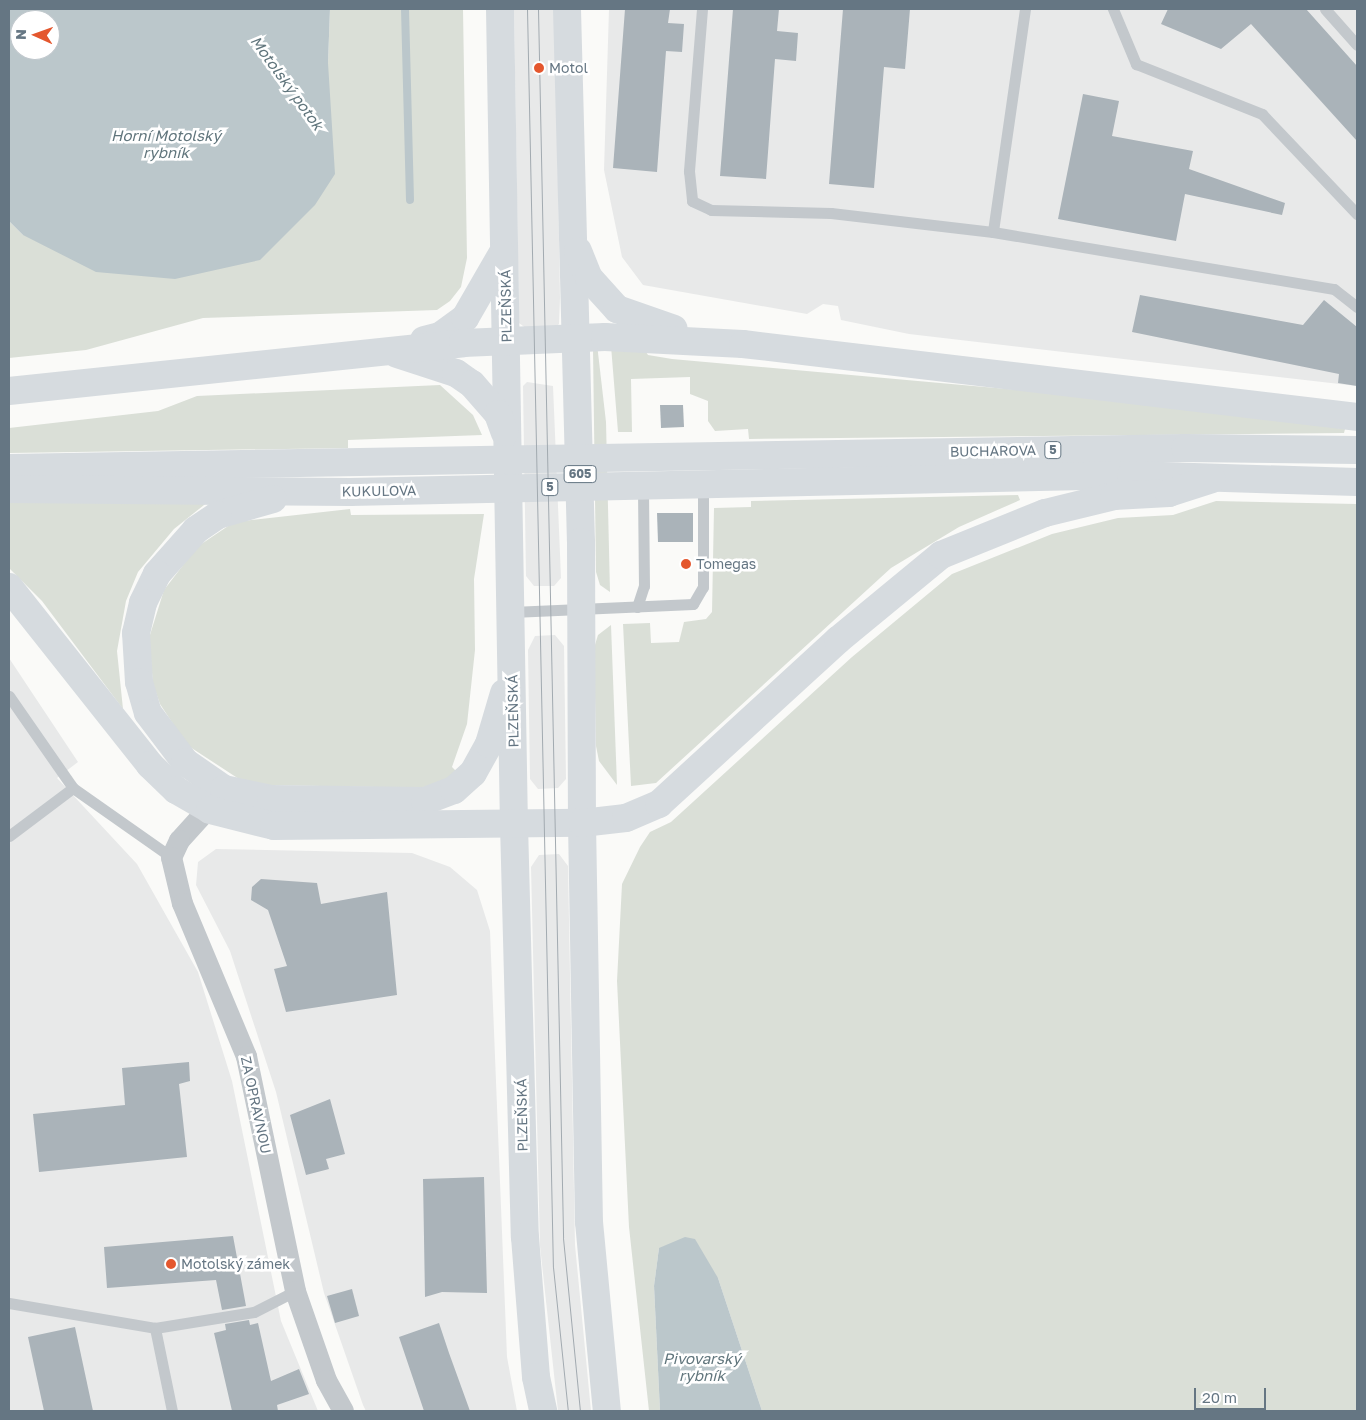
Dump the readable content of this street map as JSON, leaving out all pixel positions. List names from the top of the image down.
{
  "streets": {
    "main road": [
      "PLZEŇSKÁ",
      "5",
      "BUCHAROVA",
      "605",
      "KUKULOVA"
    ],
    "street": ["ZA OPRAVNOU"]
  },
  "crossings": [
    ["BUCHAROVA", "KUKULOVA"]
  ],
  "water": ["Motolský potok", "Horní Motolský rybník", "Pivovarský rybník"],
  "places": ["Motol", "Tomegas", "Motolský zámek"],
  "scale_bar": "20 m",
  "north": "left"
}
